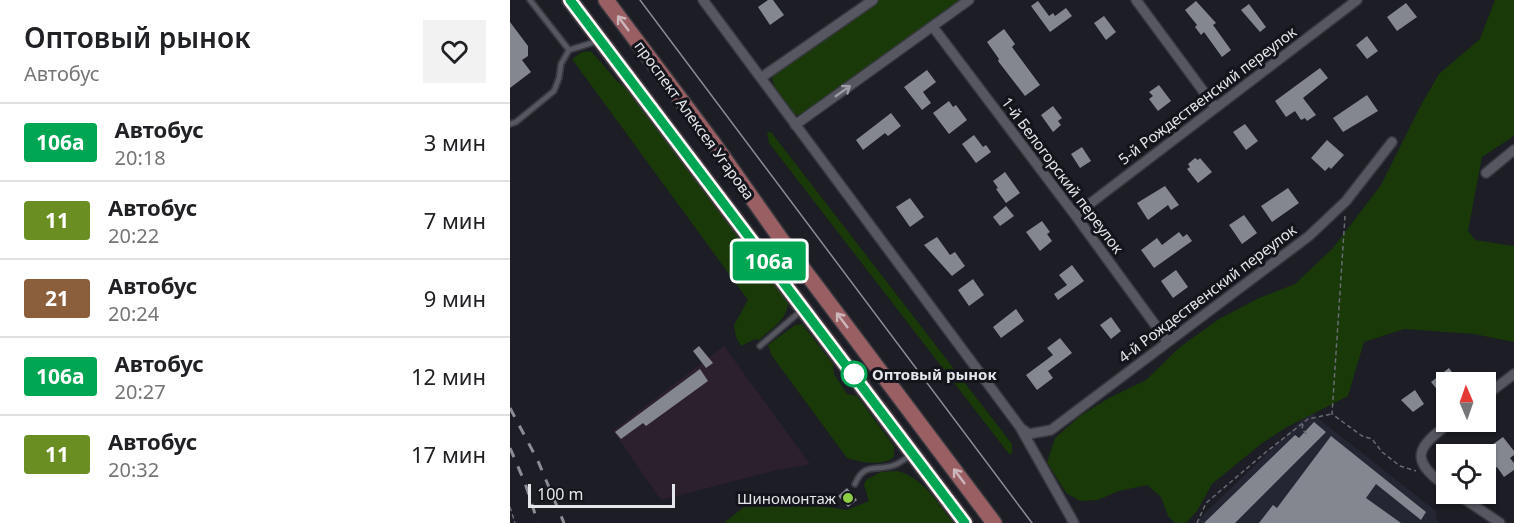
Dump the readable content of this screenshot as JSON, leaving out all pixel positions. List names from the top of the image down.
{
  "streets": {
    "main road": ["проспект Алексея Угарова"],
    "street": ["5-й Рождественский переулок", "1-й Белогорский переулок", "4-й Рождественский переулок"]
  },
  "crossings": [
    ["5-й Рождественский переулок", "1-й Белогорский переулок"],
    ["1-й Белогорский переулок", "4-й Рождественский переулок"]
  ],
  "places": ["Оптовый рынок", "Шиномонтаж"],
  "lines": ["bus line 106а"],
  "scale_bar": "100 m",
  "north": "top",
  "page": {
    "heading": ["Оптовый рынок", "Автобус"],
    "on_map": "106а",
    "list": [
      {
        "mark": "106а",
        "name": "Автобус",
        "note": "20:18",
        "value": "3 мин"
      },
      {
        "mark": "11",
        "name": "Автобус",
        "note": "20:22",
        "value": "7 мин"
      },
      {
        "mark": "21",
        "name": "Автобус",
        "note": "20:24",
        "value": "9 мин"
      },
      {
        "mark": "106а",
        "name": "Автобус",
        "note": "20:27",
        "value": "12 мин"
      },
      {
        "mark": "11",
        "name": "Автобус",
        "note": "20:32",
        "value": "17 мин"
      }
    ],
    "scale": "100 m"
  }
}
